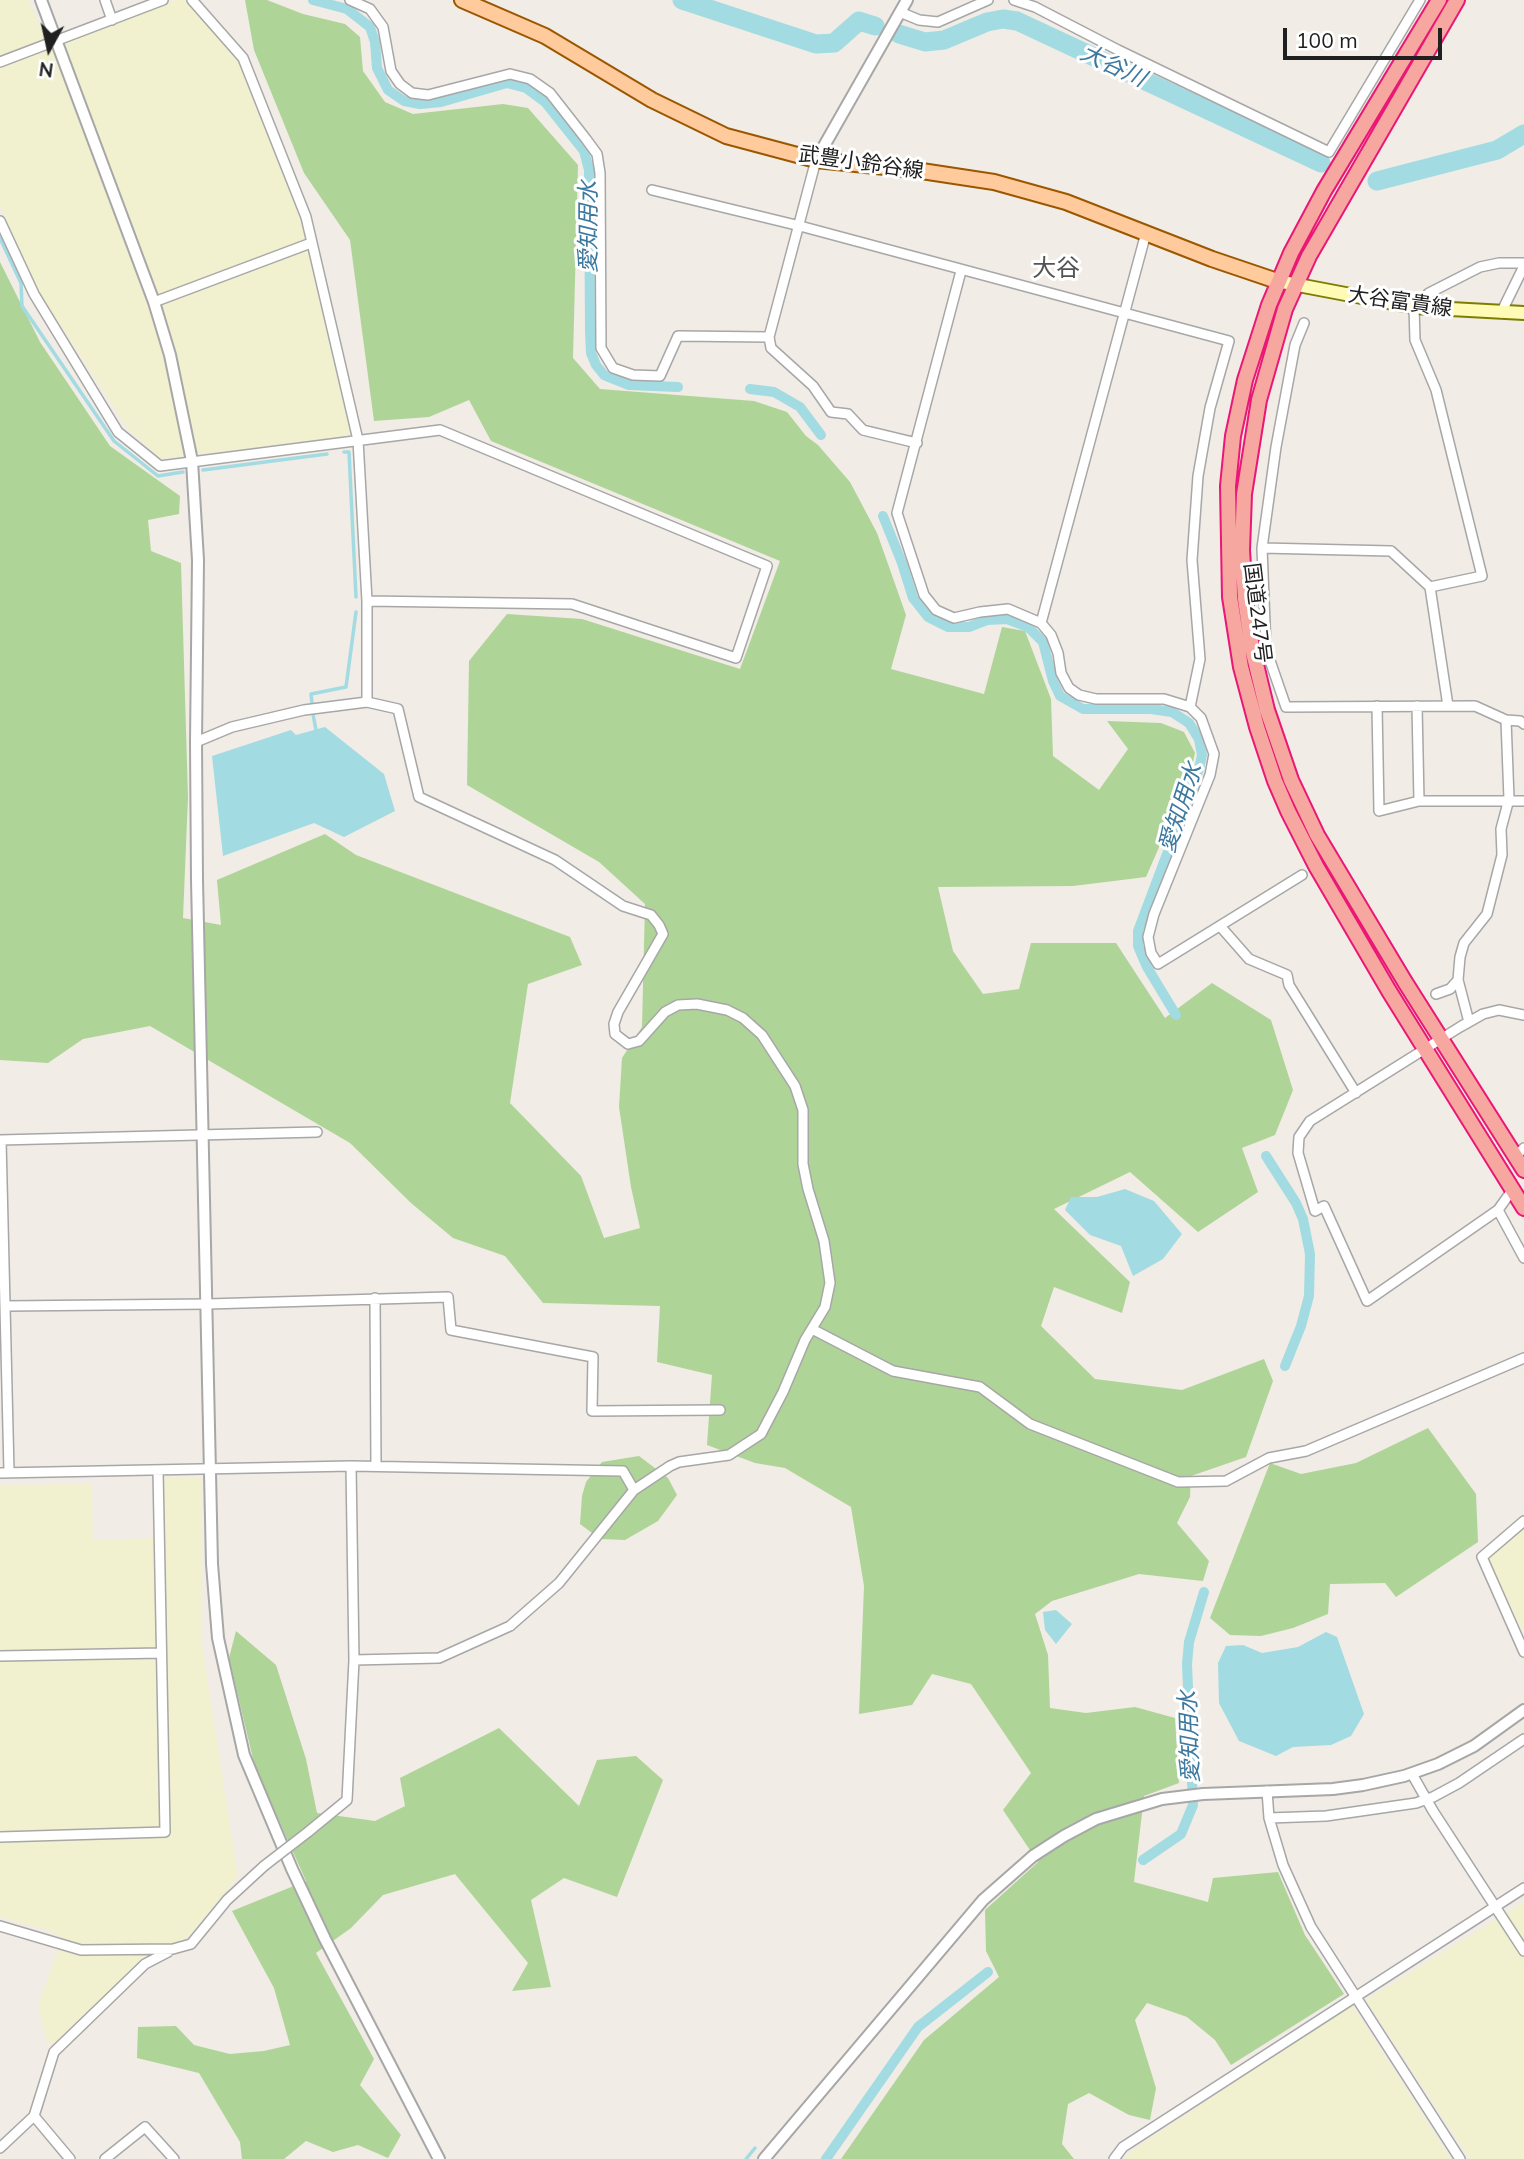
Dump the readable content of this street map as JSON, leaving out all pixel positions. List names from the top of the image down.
{
  "streets": {
    "highway": ["国道247号"],
    "main road": ["武豊小鈴谷線", "大谷富貴線"]
  },
  "crossings": [
    ["武豊小鈴谷線", "大谷富貴線"],
    ["武豊小鈴谷線", "国道247号"],
    ["大谷富貴線", "国道247号"]
  ],
  "districts": ["大谷"],
  "water": ["大谷川", "愛知用水"],
  "scale_bar": "100 m",
  "north": "bottom"
}
